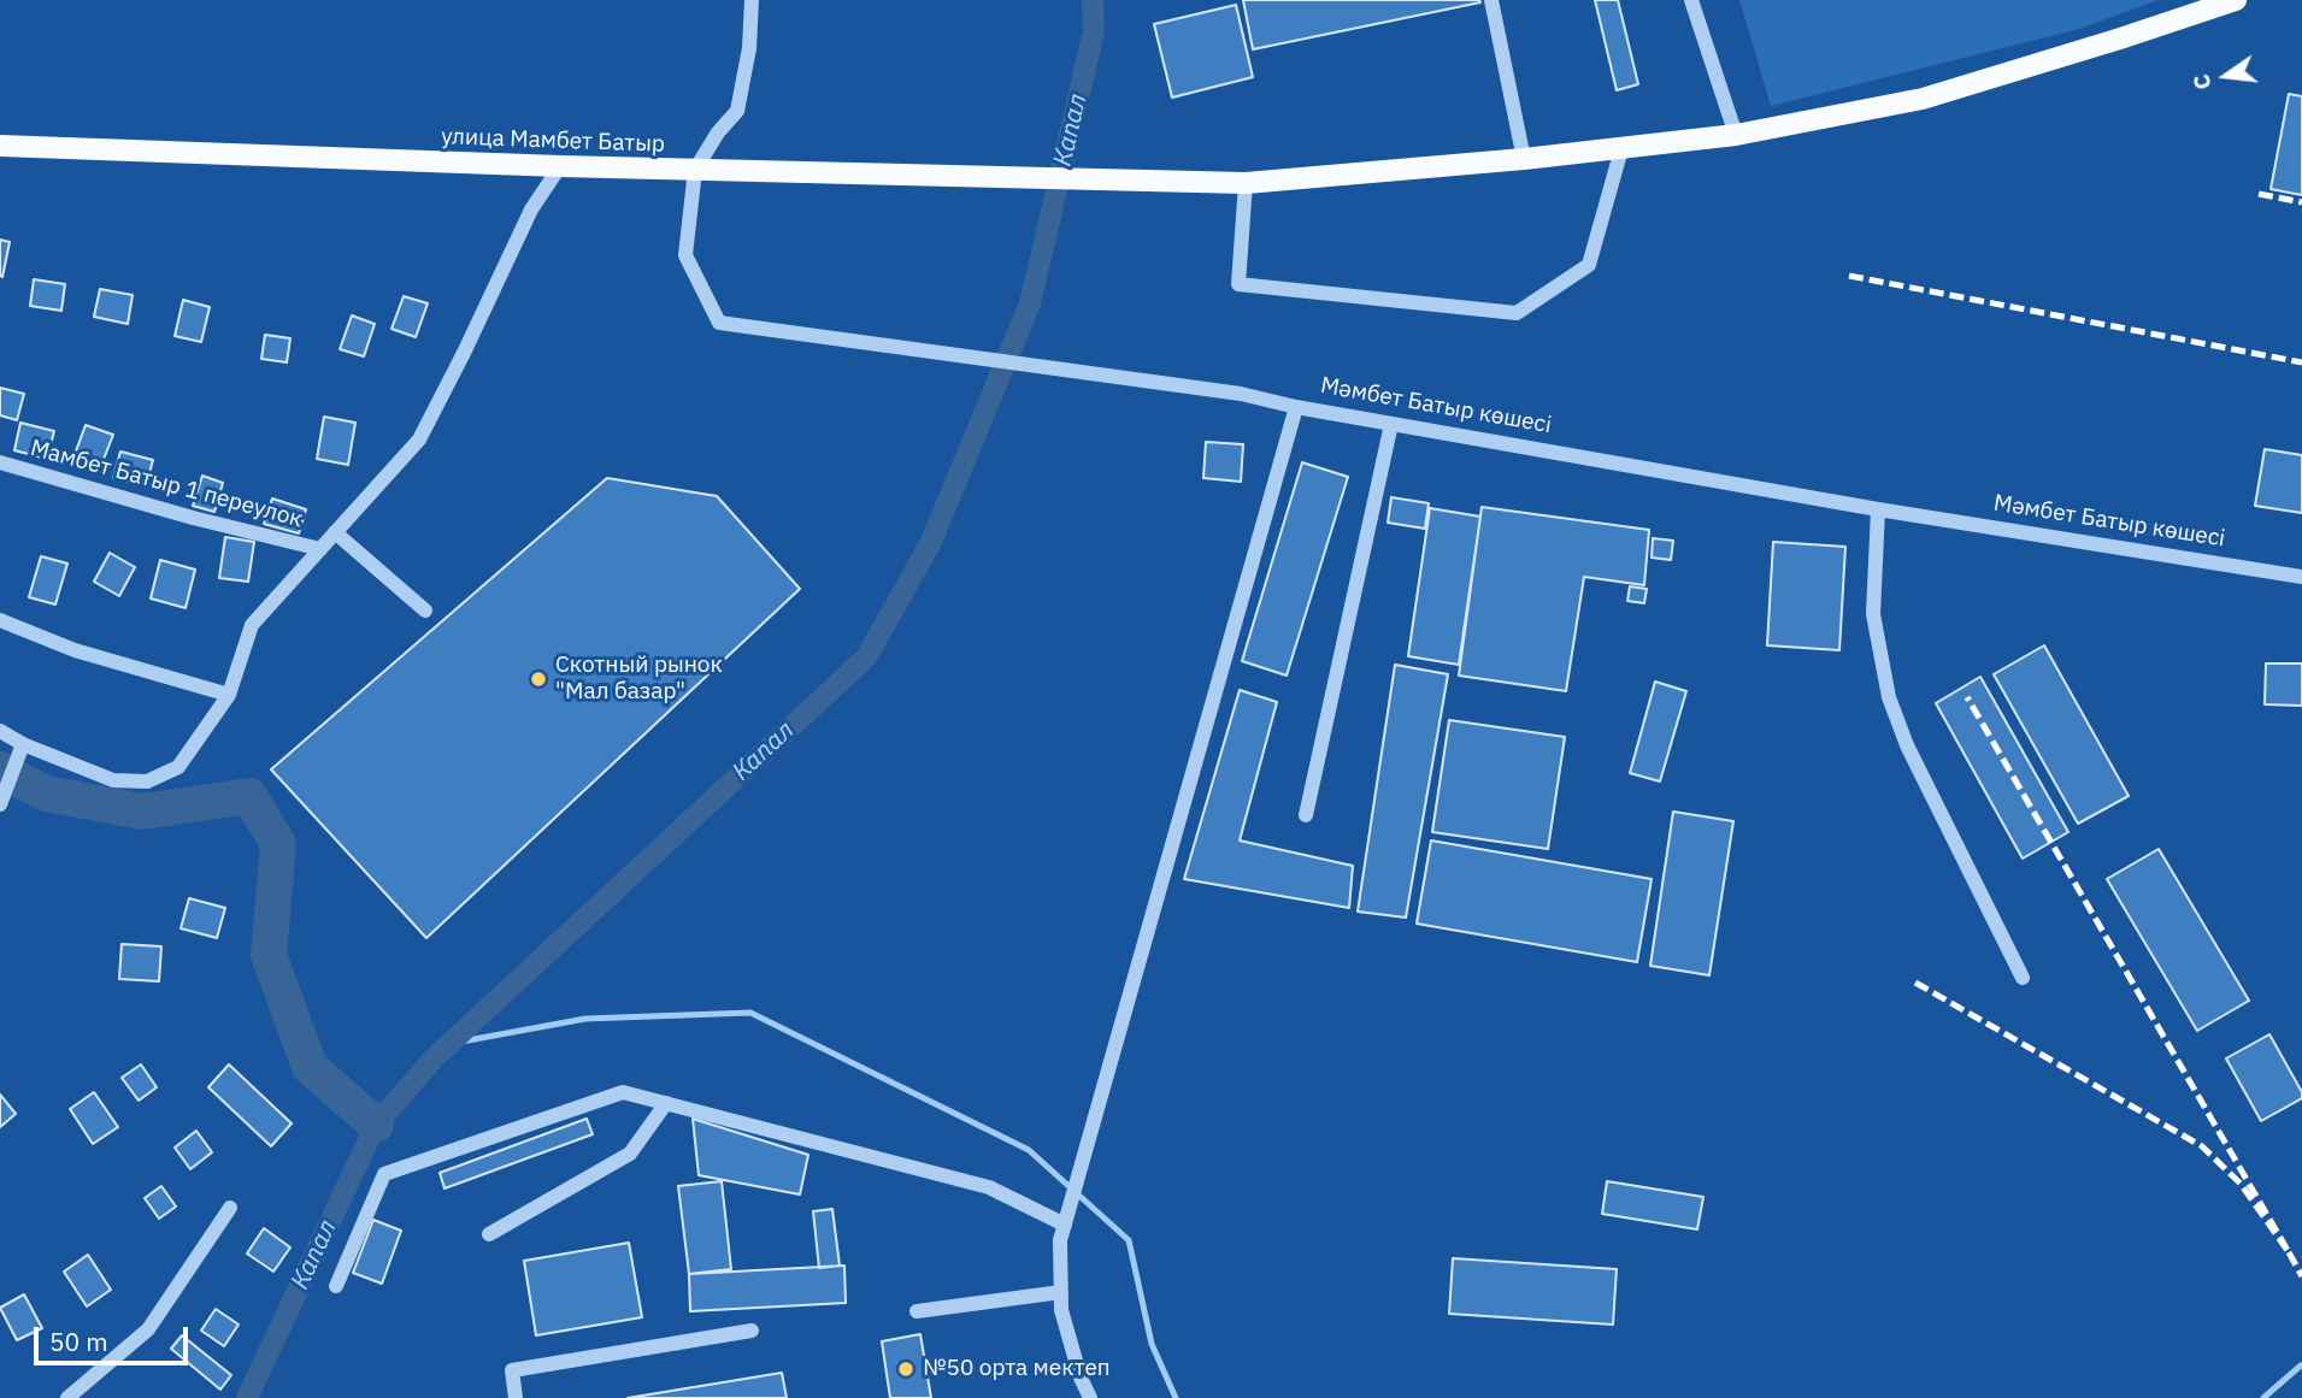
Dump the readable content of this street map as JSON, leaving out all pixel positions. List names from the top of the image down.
{
  "streets": {
    "main road": ["улица Мамбет Батыр"],
    "street": ["Мәмбет Батыр көшесі", "Мамбет Батыр 1 переулок"]
  },
  "crossings": [
    ["улица Мамбет Батыр", "Мәмбет Батыр көшесі"]
  ],
  "water": ["Капал"],
  "places": ["Скотный рынок \"Мал базар\"", "№50 орта мектеп"],
  "scale_bar": "50 m",
  "north": "left"
}
